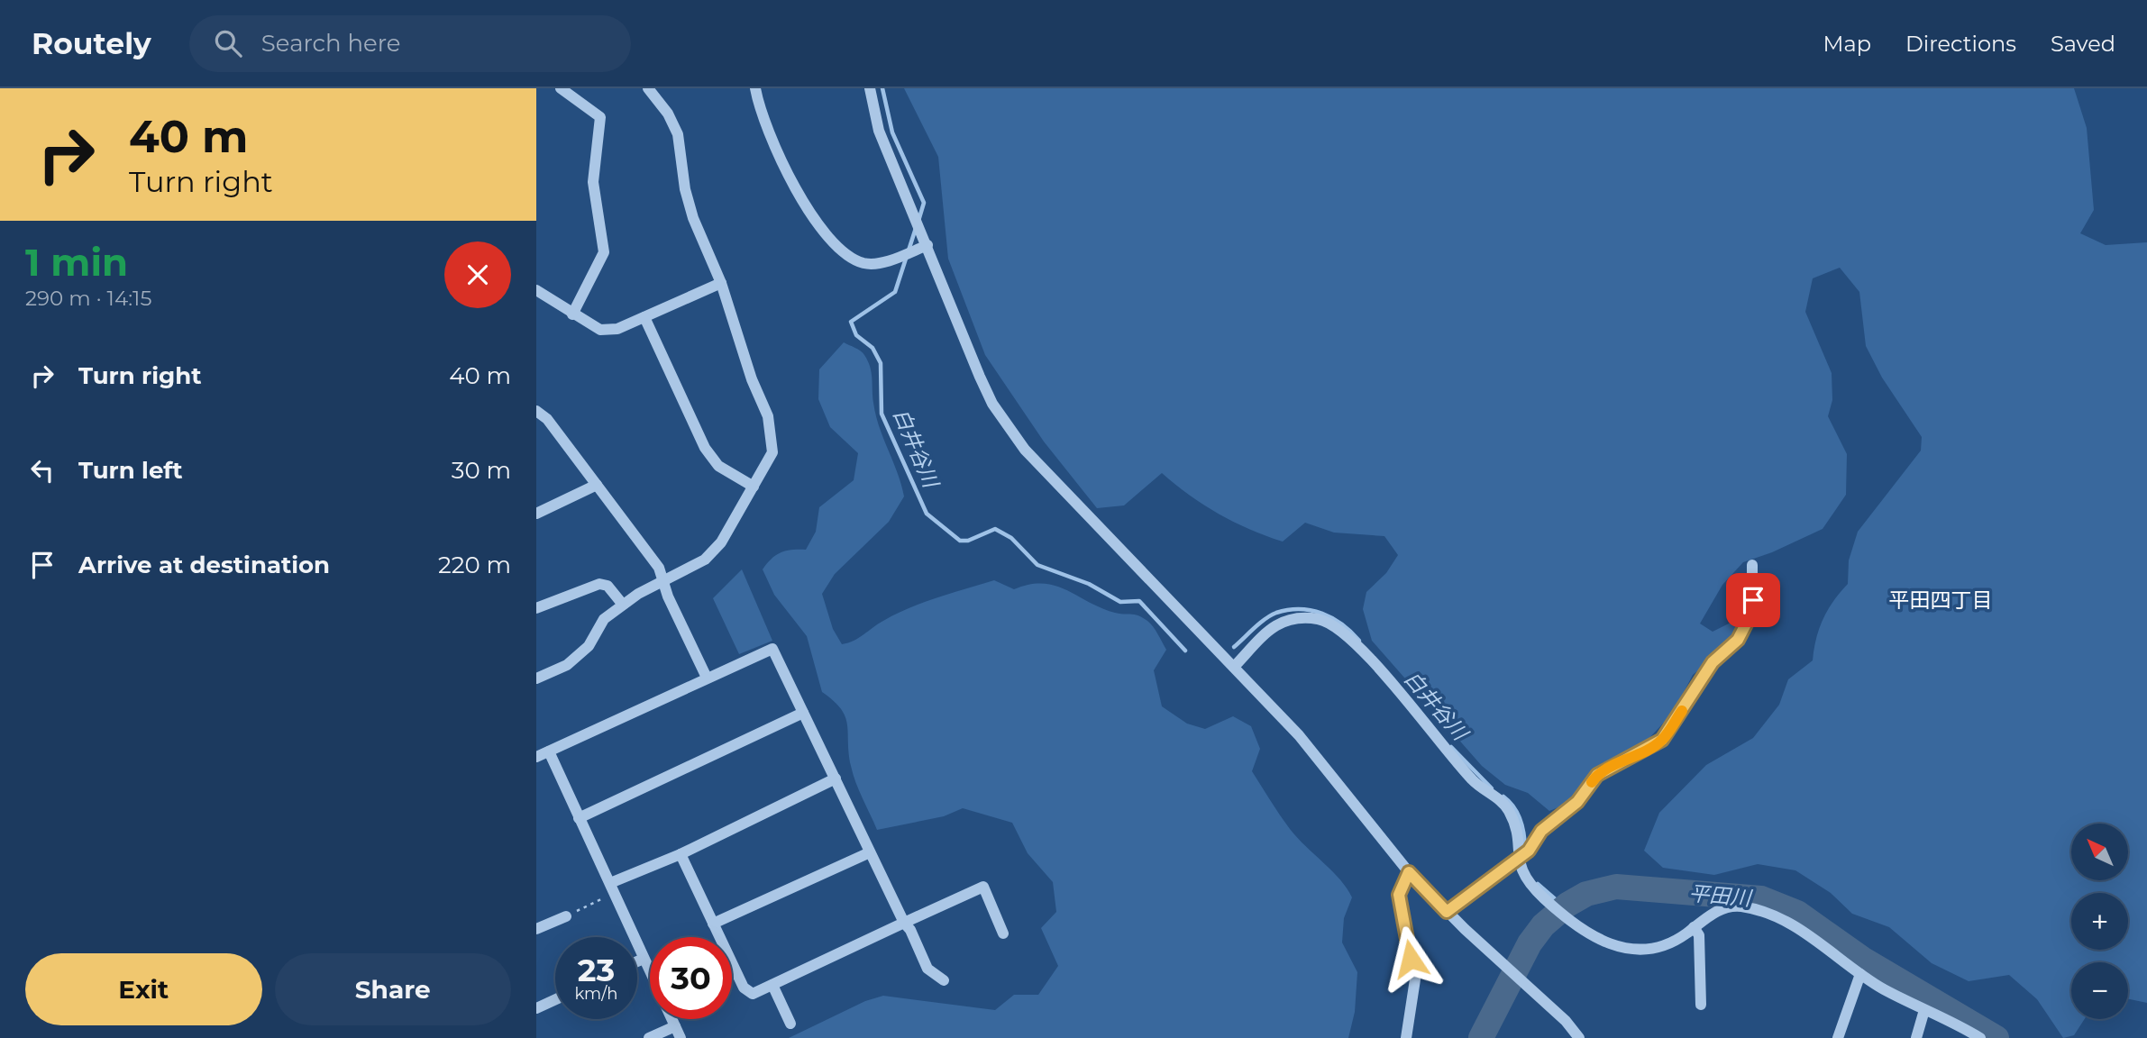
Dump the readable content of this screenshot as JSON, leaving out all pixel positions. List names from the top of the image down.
{
  "districts": ["平田四丁目"],
  "water": ["白井谷川", "平田川"],
  "north": "top left",
  "page": {
    "header": "Routely",
    "search": "Search here",
    "nav": ["Map", "Directions", "Saved"],
    "turn": ["40 m", "Turn right"],
    "heading": ["1 min", "290 m · 14:15"],
    "list": [
      {
        "name": "Turn right",
        "value": "40 m"
      },
      {
        "name": "Turn left",
        "value": "30 m"
      },
      {
        "name": "Arrive at destination",
        "value": "220 m"
      }
    ],
    "map_buttons": ["+", "−"],
    "speed": "23 km/h",
    "limit": "30",
    "buttons": ["Exit", "Share"]
  }
}
